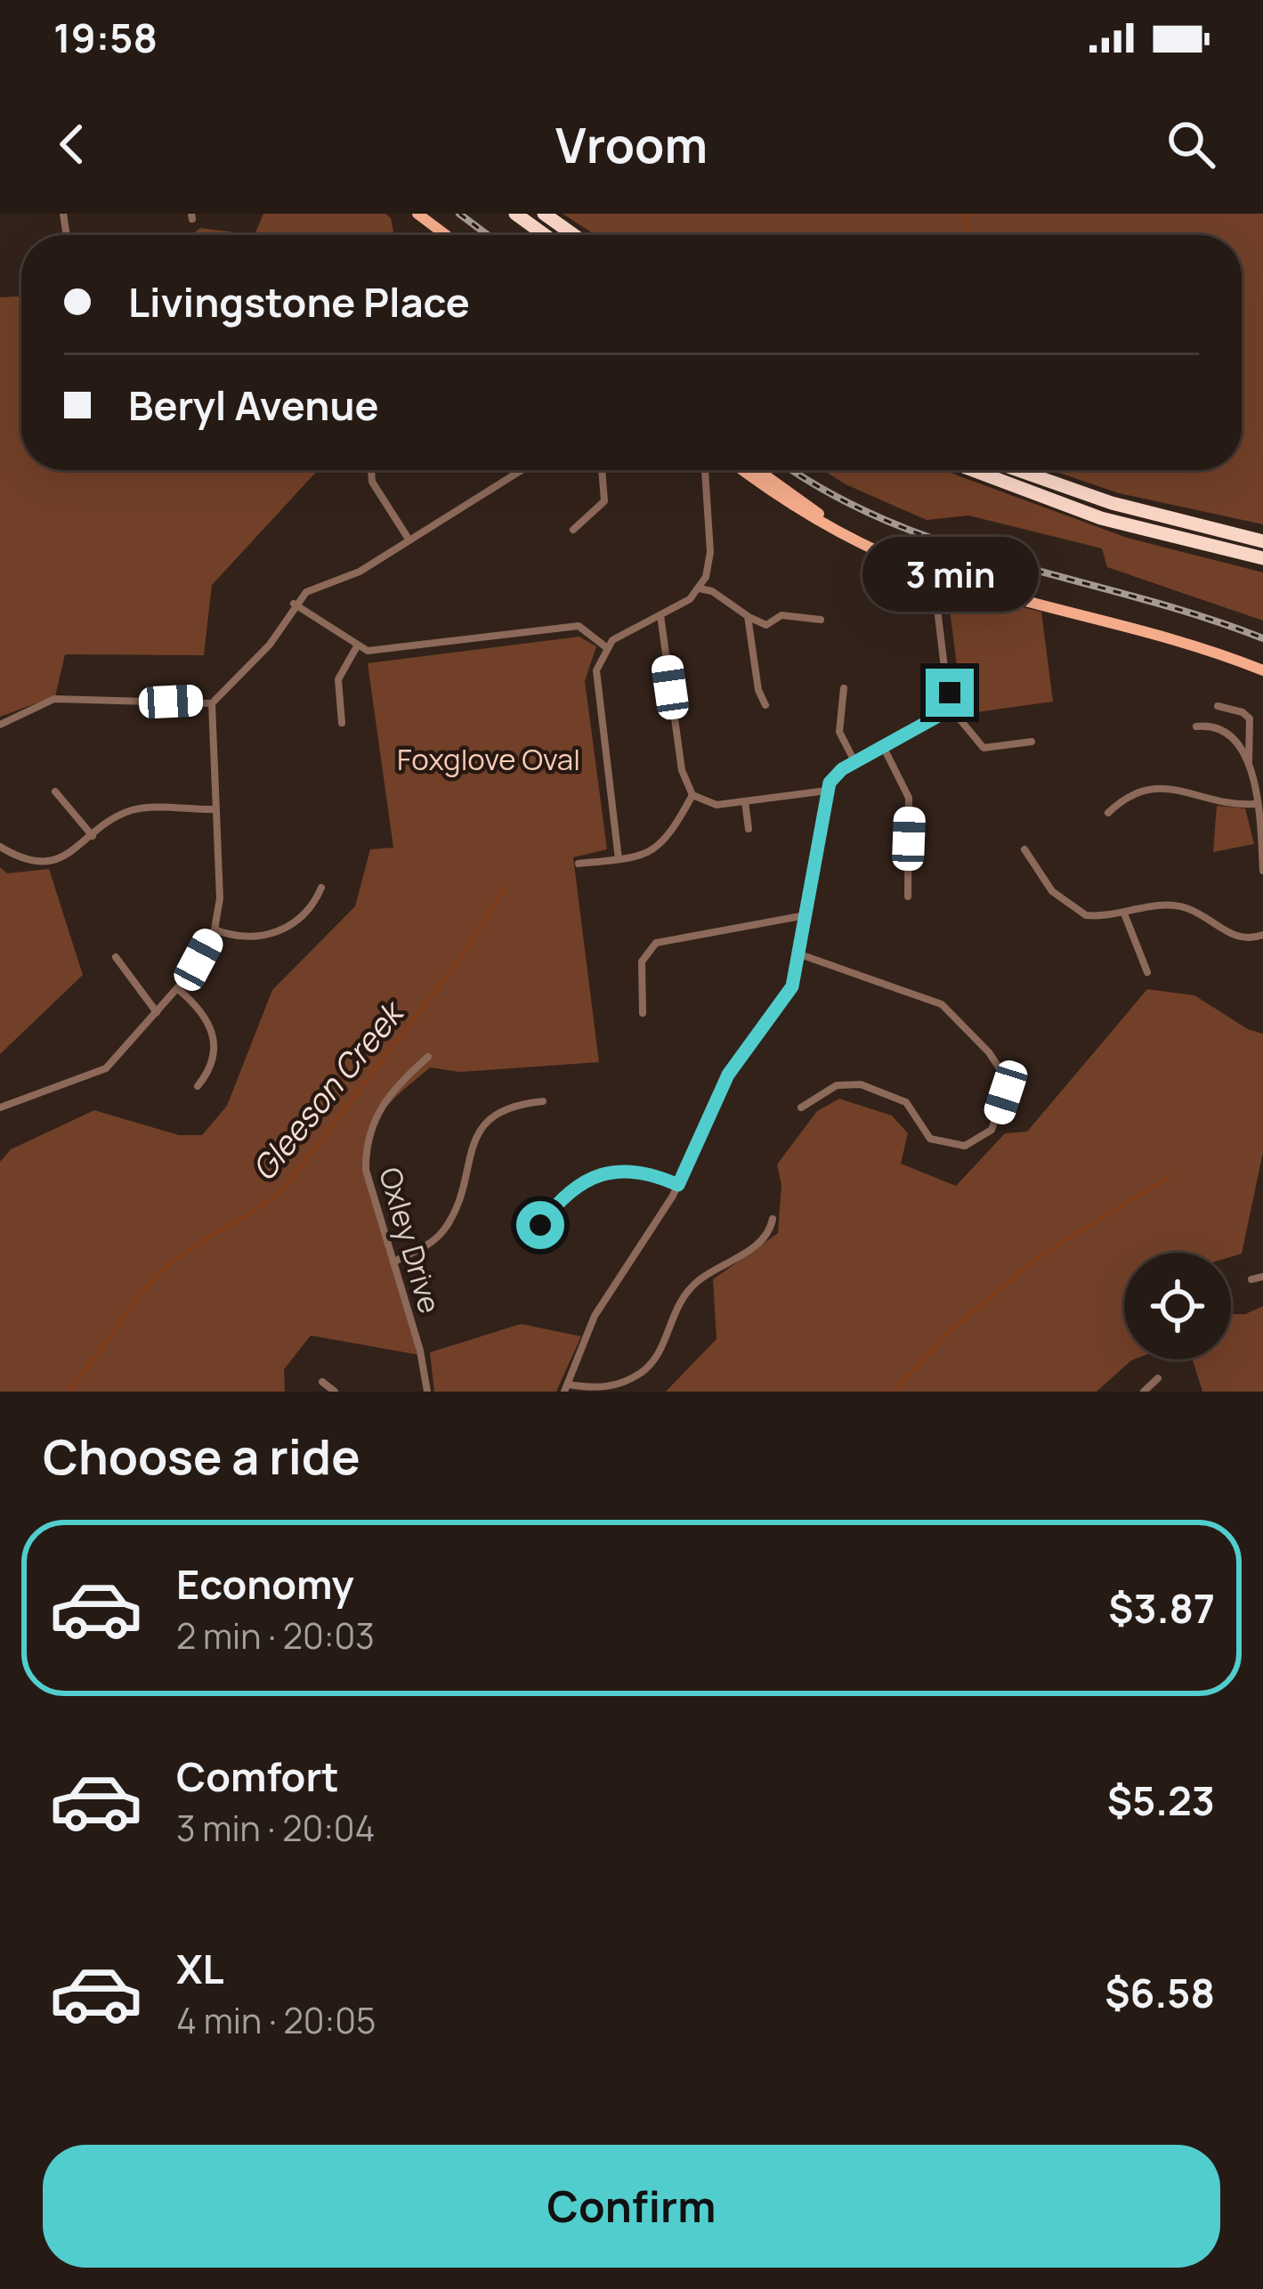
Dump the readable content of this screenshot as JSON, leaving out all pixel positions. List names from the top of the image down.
{
  "streets": {
    "street": ["Oxley Drive"]
  },
  "water": ["Gleeson Creek"],
  "parks": ["Foxglove Oval"],
  "page": {
    "status": "19:58",
    "header": "Vroom",
    "banner": ["Livingstone Place", "Beryl Avenue"],
    "bubble": "3 min",
    "heading": "Choose a ride",
    "list": [
      {
        "name": "Economy",
        "note": "2 min · 20:03",
        "value": "$3.87"
      },
      {
        "name": "Comfort",
        "note": "3 min · 20:04",
        "value": "$5.23"
      },
      {
        "name": "XL",
        "note": "4 min · 20:05",
        "value": "$6.58"
      }
    ],
    "buttons": "Confirm"
  }
}
